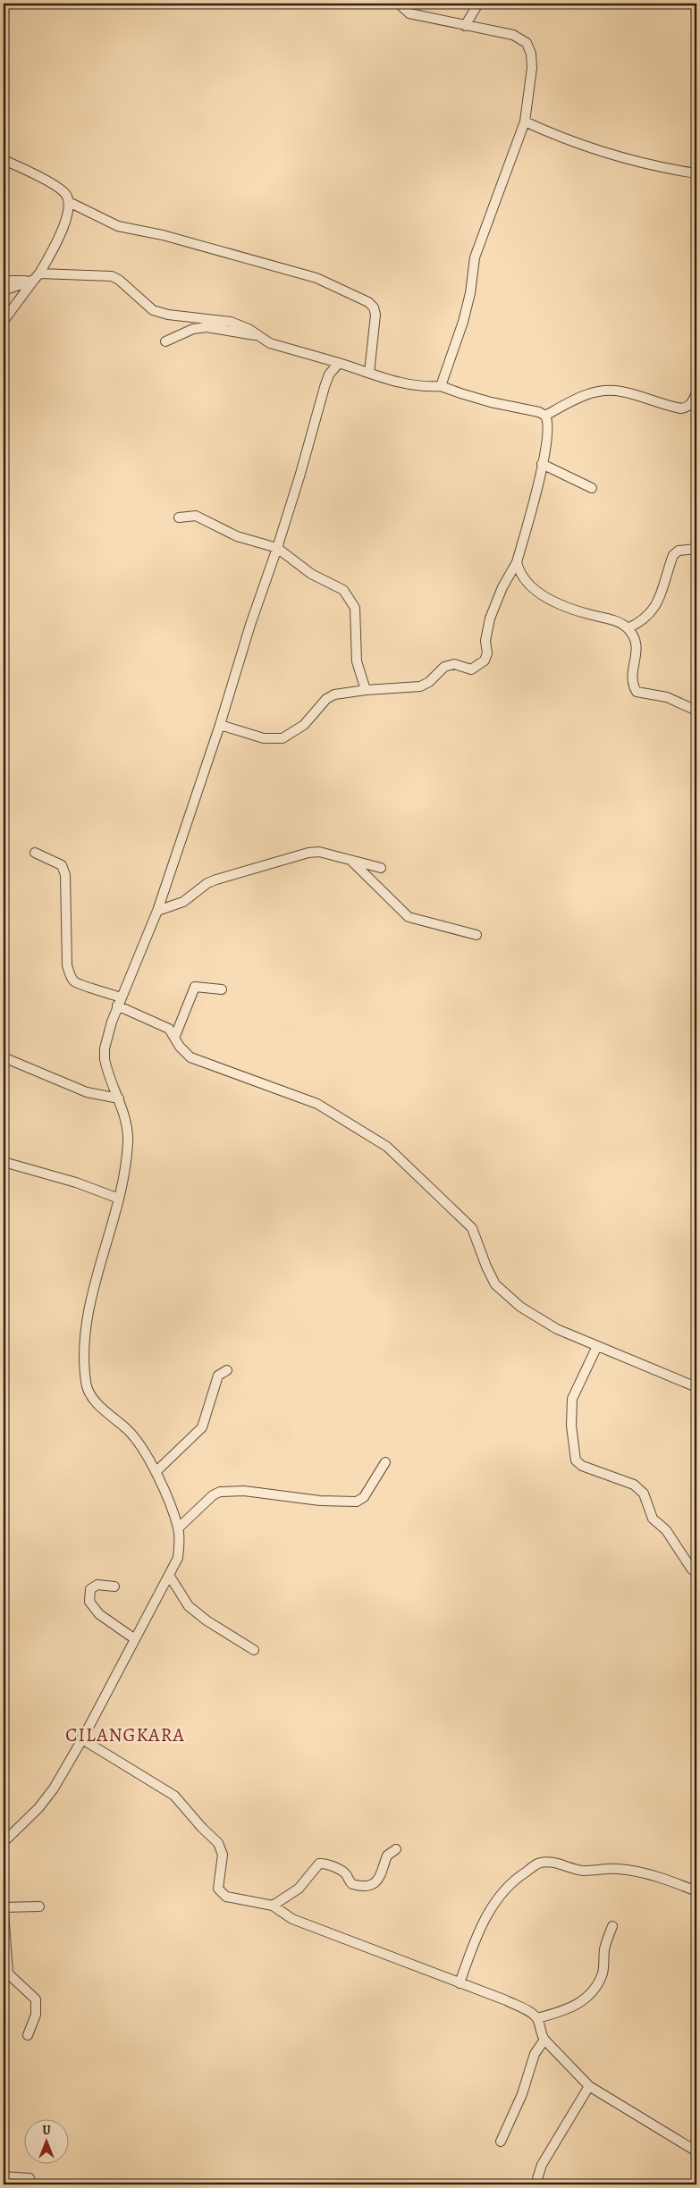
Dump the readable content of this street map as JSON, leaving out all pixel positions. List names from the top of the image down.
{
  "districts": ["CILANGKARA"],
  "north": "top"
}
